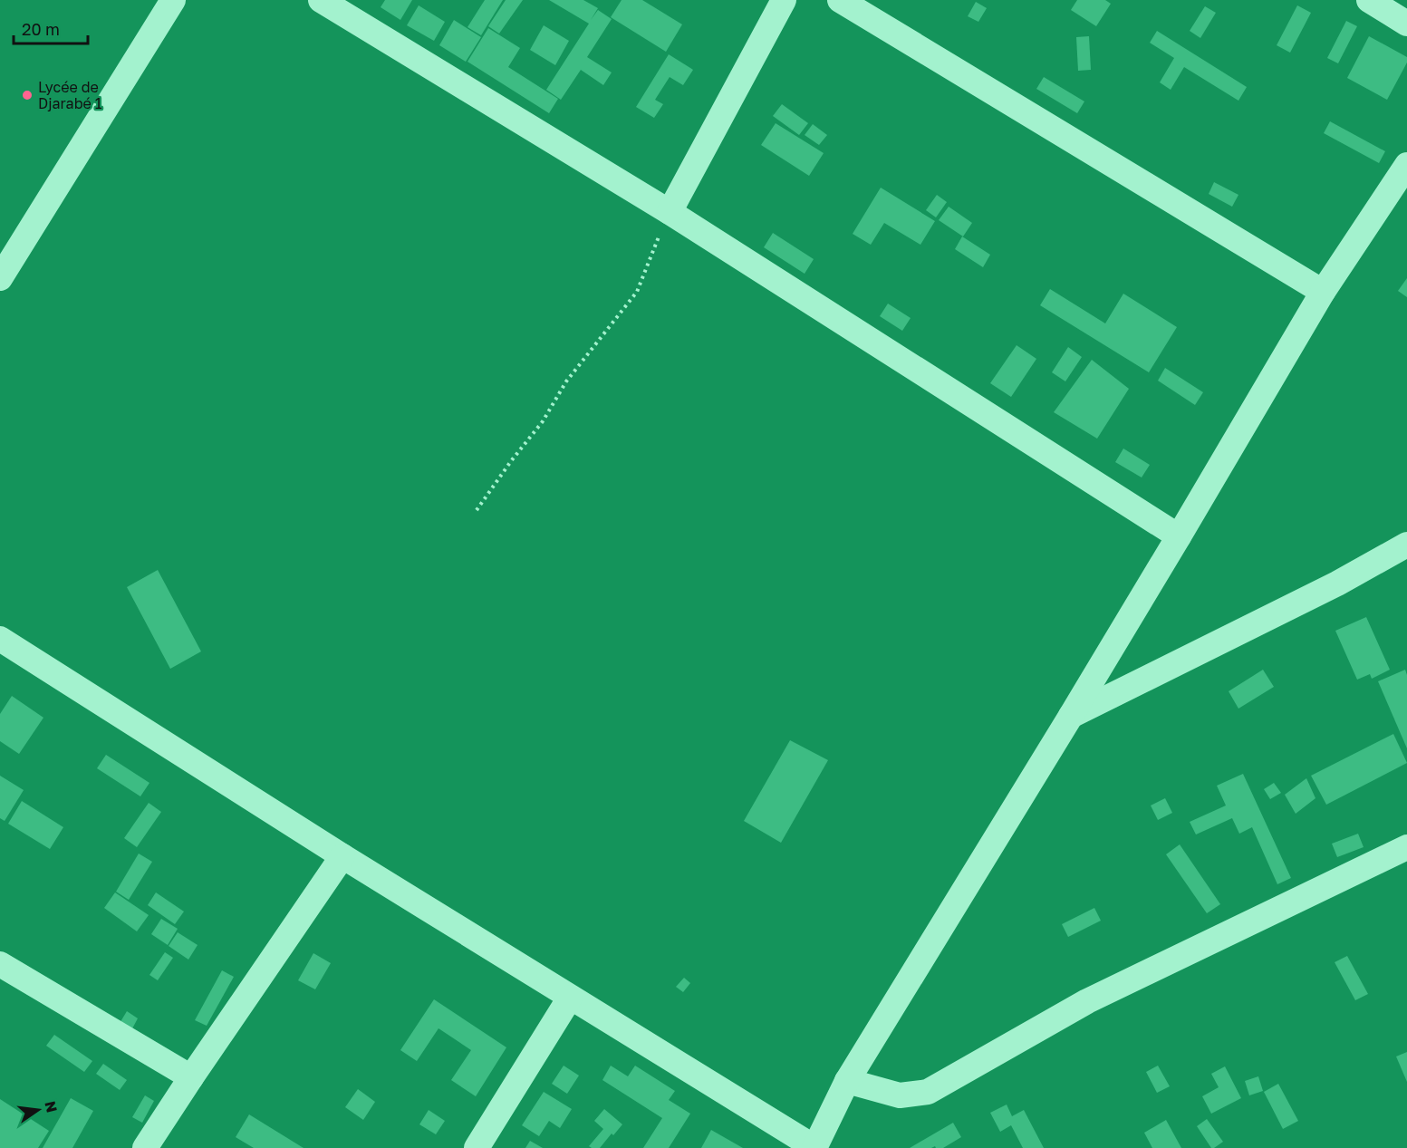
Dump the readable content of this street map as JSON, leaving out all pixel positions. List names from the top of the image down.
{
  "places": ["Lycée de Djarabé 1"],
  "scale_bar": "20 m",
  "north": "right"
}
